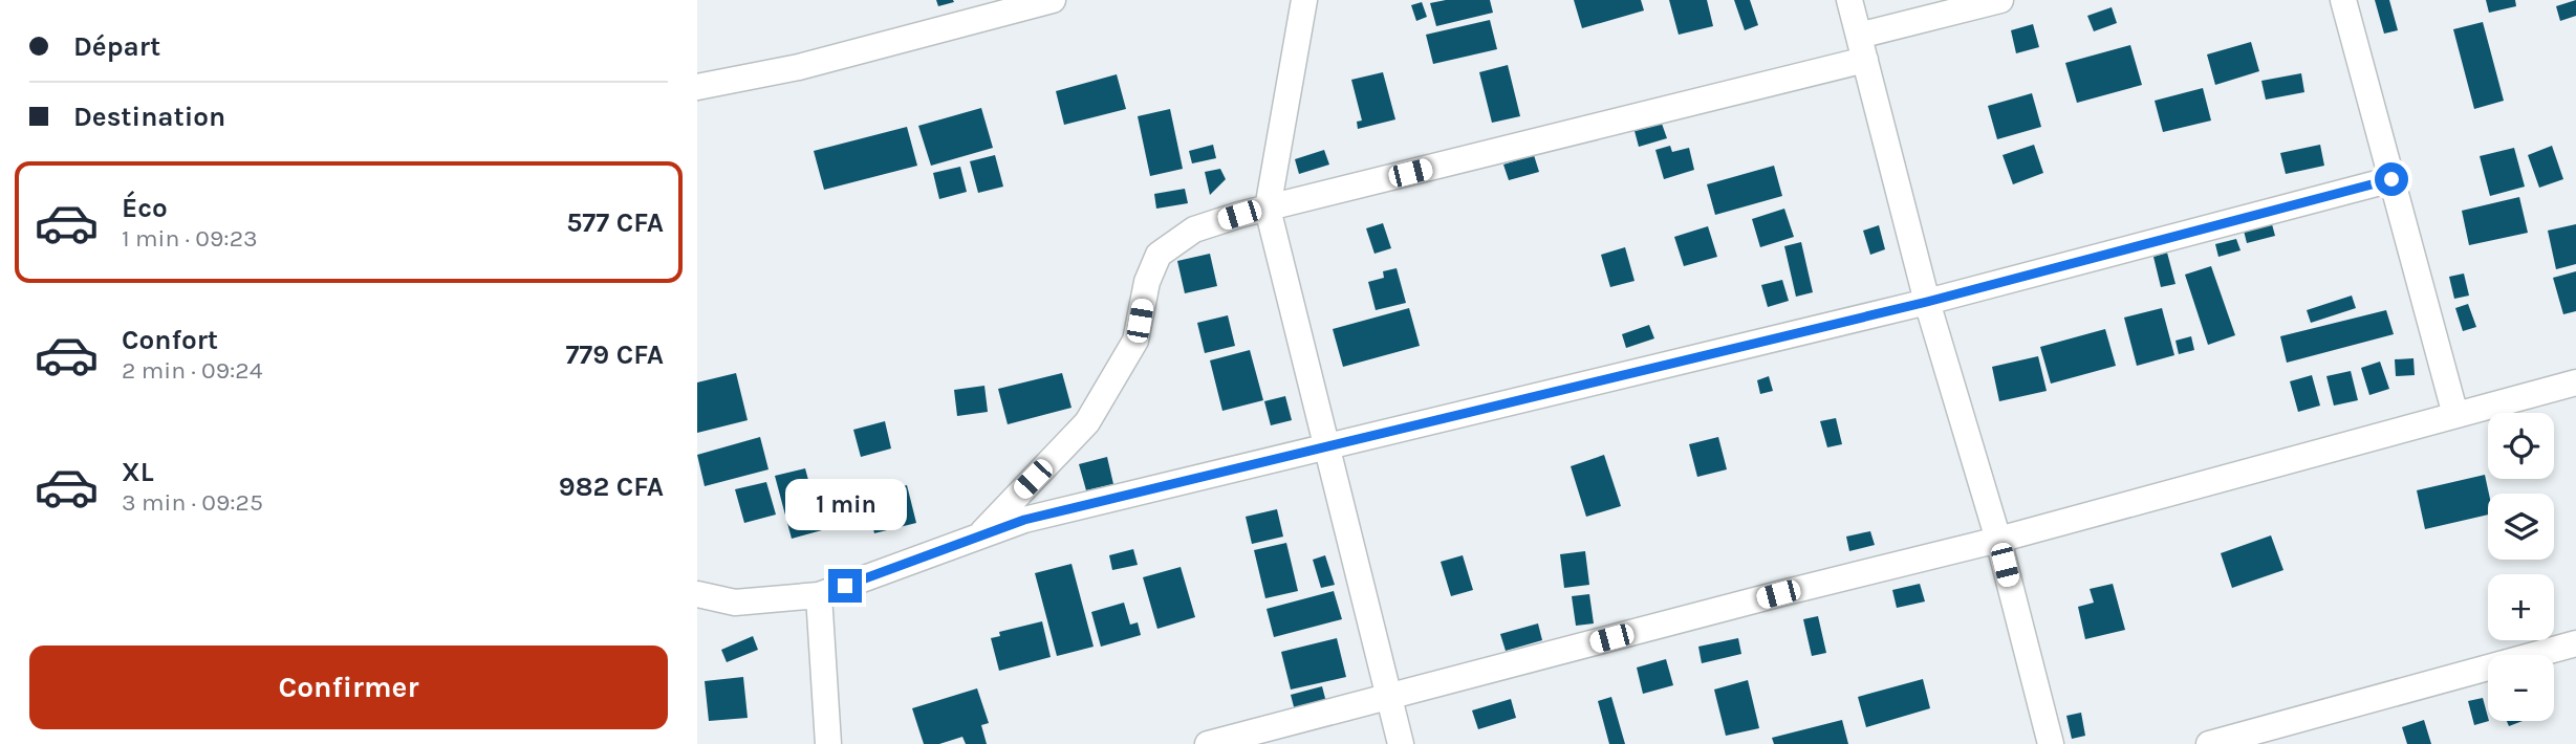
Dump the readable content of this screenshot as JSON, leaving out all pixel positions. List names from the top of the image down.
{
  "page": {
    "banner": ["Départ", "Destination"],
    "list": [
      {
        "name": "Éco",
        "note": "1 min · 09:23",
        "value": "577 CFA"
      },
      {
        "name": "Confort",
        "note": "2 min · 09:24",
        "value": "779 CFA"
      },
      {
        "name": "XL",
        "note": "3 min · 09:25",
        "value": "982 CFA"
      }
    ],
    "map_buttons": ["+", "−"],
    "bubble": "1 min",
    "buttons": "Confirmer"
  }
}
